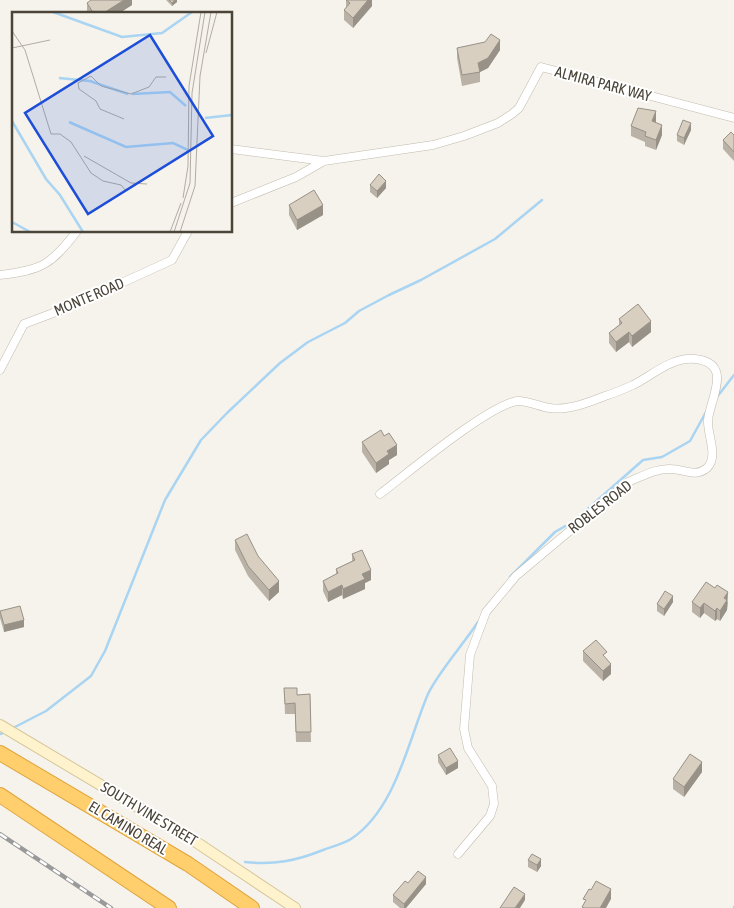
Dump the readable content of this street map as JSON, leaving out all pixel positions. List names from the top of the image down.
{
  "streets": {
    "highway": ["EL CAMINO REAL"],
    "street": [
      "ALMIRA PARK WAY",
      "MONTE ROAD",
      "ROBLES ROAD",
      "SOUTH VINE STREET"
    ]
  }
}
